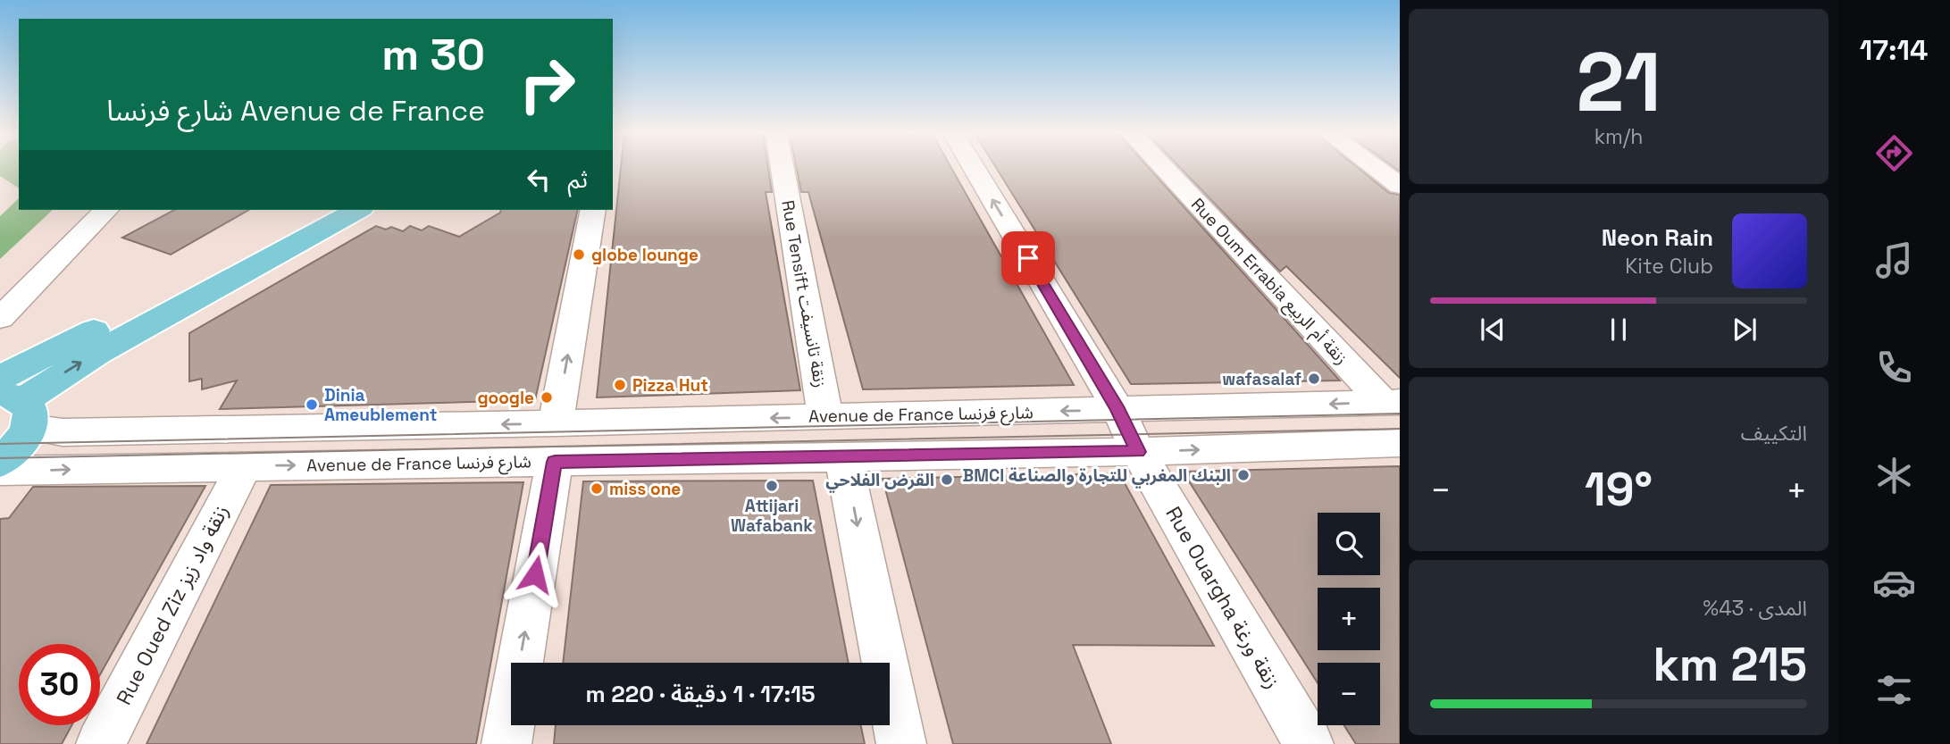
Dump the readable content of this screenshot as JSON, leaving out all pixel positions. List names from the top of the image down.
{
  "streets": {
    "street": [
      "Rue Oum Errabia زنقة أم الربيع",
      "Rue Tensift زنقة تانسيفت",
      "Avenue de France شارع فرنسا",
      "Rue Ouargha زنقة ورغة",
      "Rue Oued Ziz زنقة واد زيز"
    ]
  },
  "crossings": [
    ["Rue Oum Errabia زنقة أم الربيع", "Avenue de France شارع فرنسا"],
    ["Rue Tensift زنقة تانسيفت", "Avenue de France شارع فرنسا"],
    ["Avenue de France شارع فرنسا", "Rue Ouargha زنقة ورغة"],
    ["Avenue de France شارع فرنسا", "Rue Oued Ziz زنقة واد زيز"]
  ],
  "places": [
    "globe lounge",
    "wafasalaf",
    "Pizza Hut",
    "google",
    "Dinia Ameublement",
    "BMCI البنك المغربي للتجارة والصناعة",
    "القرض الفلاحي",
    "Attijari Wafabank",
    "miss one"
  ],
  "page": {
    "tabs": "17:14",
    "tile": [
      ["21", "km/h"],
      "التكييف",
      ["المدى · 43%", "215 km"]
    ],
    "turn": ["30 m", "Avenue de France شارع فرنسا"],
    "then": "ثم",
    "song": ["Neon Rain", "Kite Club"],
    "heat": ["−", "19°", "+"],
    "map_buttons": ["+", "−"],
    "limit": "30",
    "trip": "17:15 · 1 دقيقة · 220 m"
  }
}
